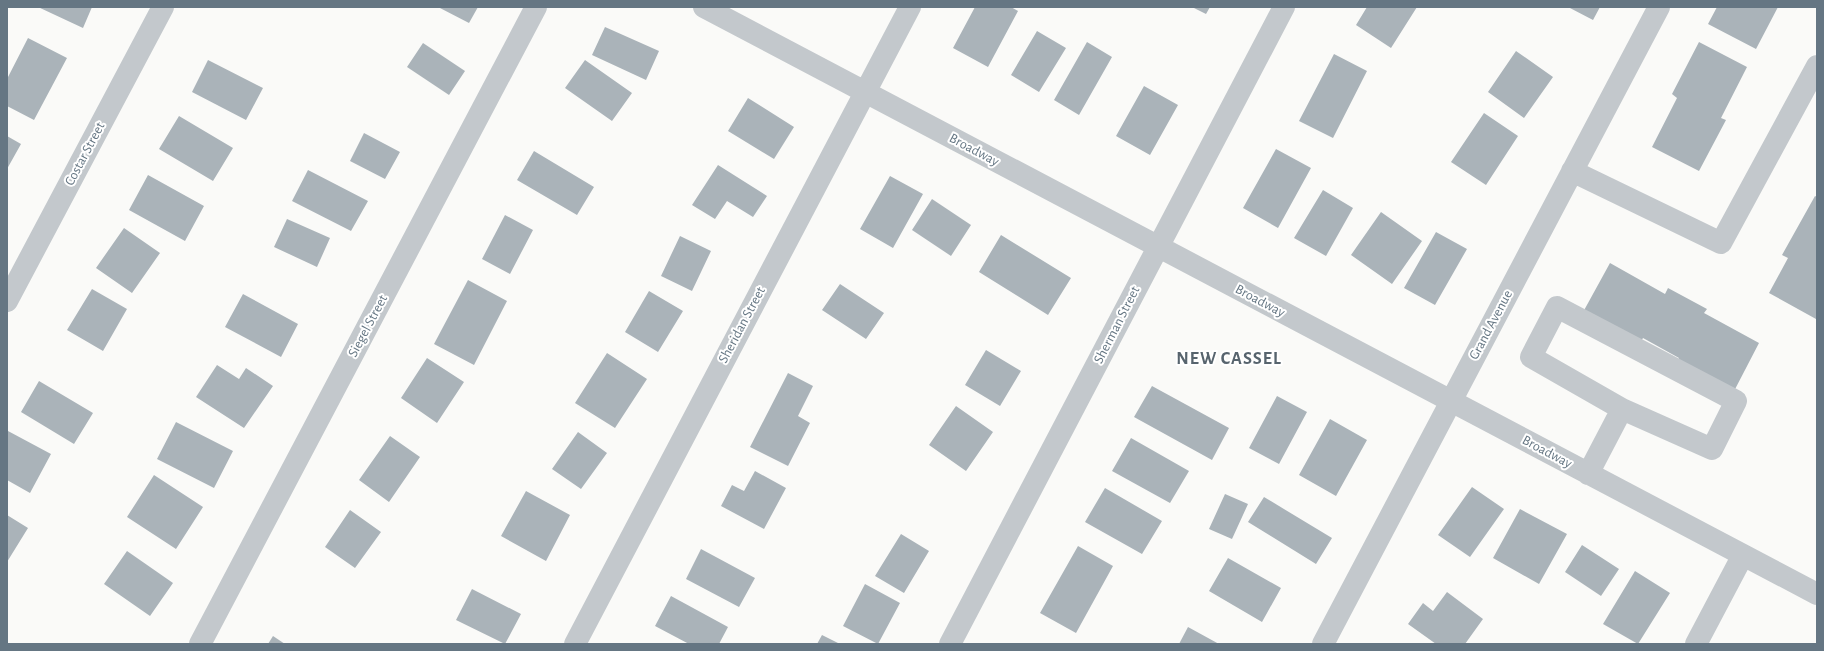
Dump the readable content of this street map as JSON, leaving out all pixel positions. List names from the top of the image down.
{
  "streets": {
    "street": [
      "Broadway",
      "Costar Street",
      "Sheridan Street",
      "Sherman Street",
      "Grand Avenue",
      "Siegel Street"
    ]
  },
  "crossings": [
    ["Broadway", "Sheridan Street"],
    ["Broadway", "Sherman Street"],
    ["Broadway", "Grand Avenue"]
  ],
  "districts": ["NEW CASSEL"]
}
